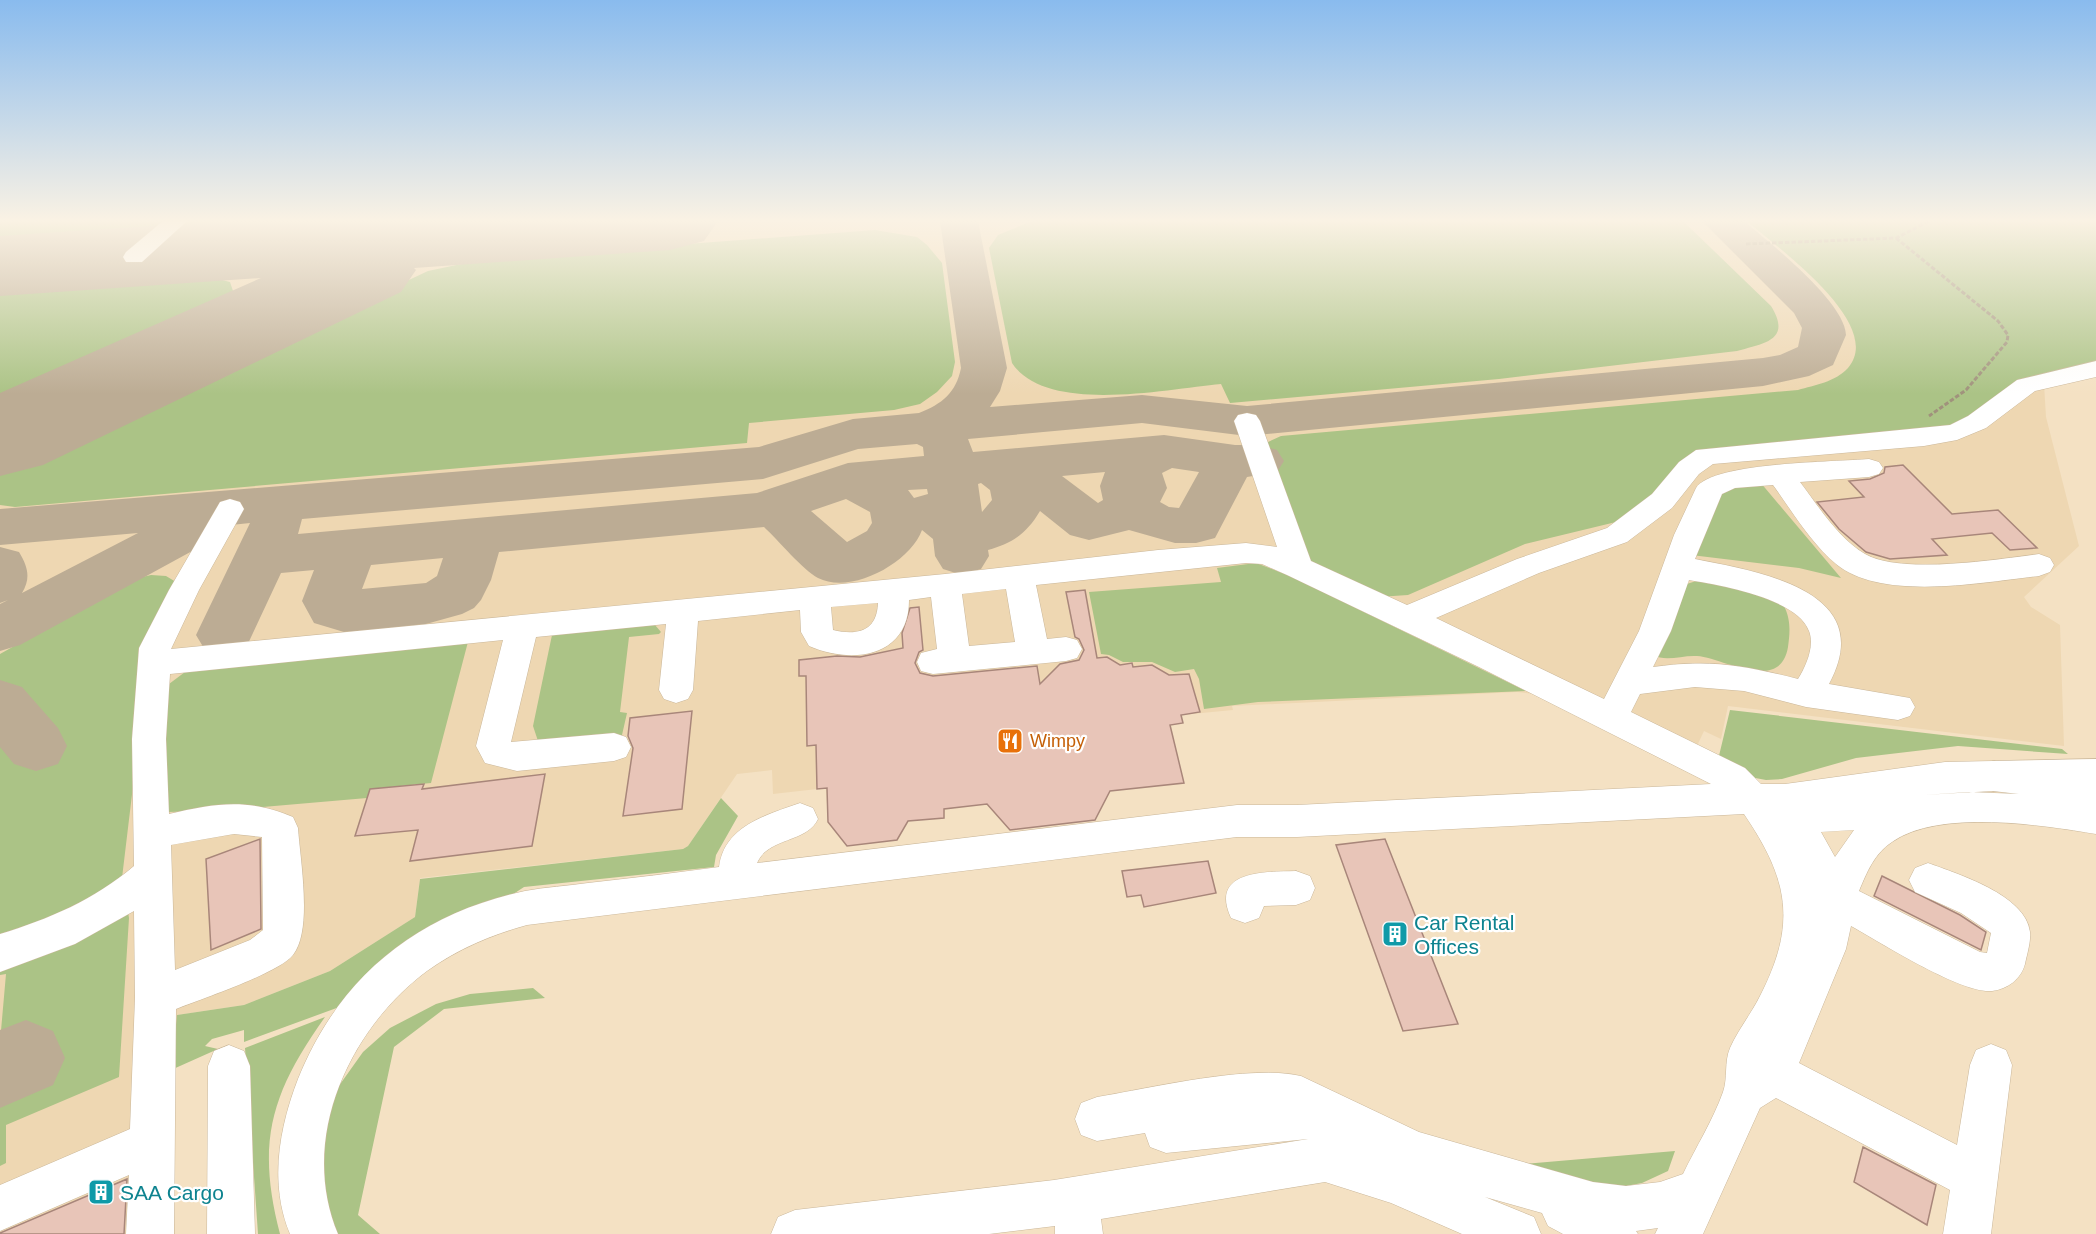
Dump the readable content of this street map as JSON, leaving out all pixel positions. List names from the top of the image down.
{
  "places": {
    "restaurant": ["Wimpy"],
    "building": ["Car Rental Offices", "SAA Cargo"]
  }
}
